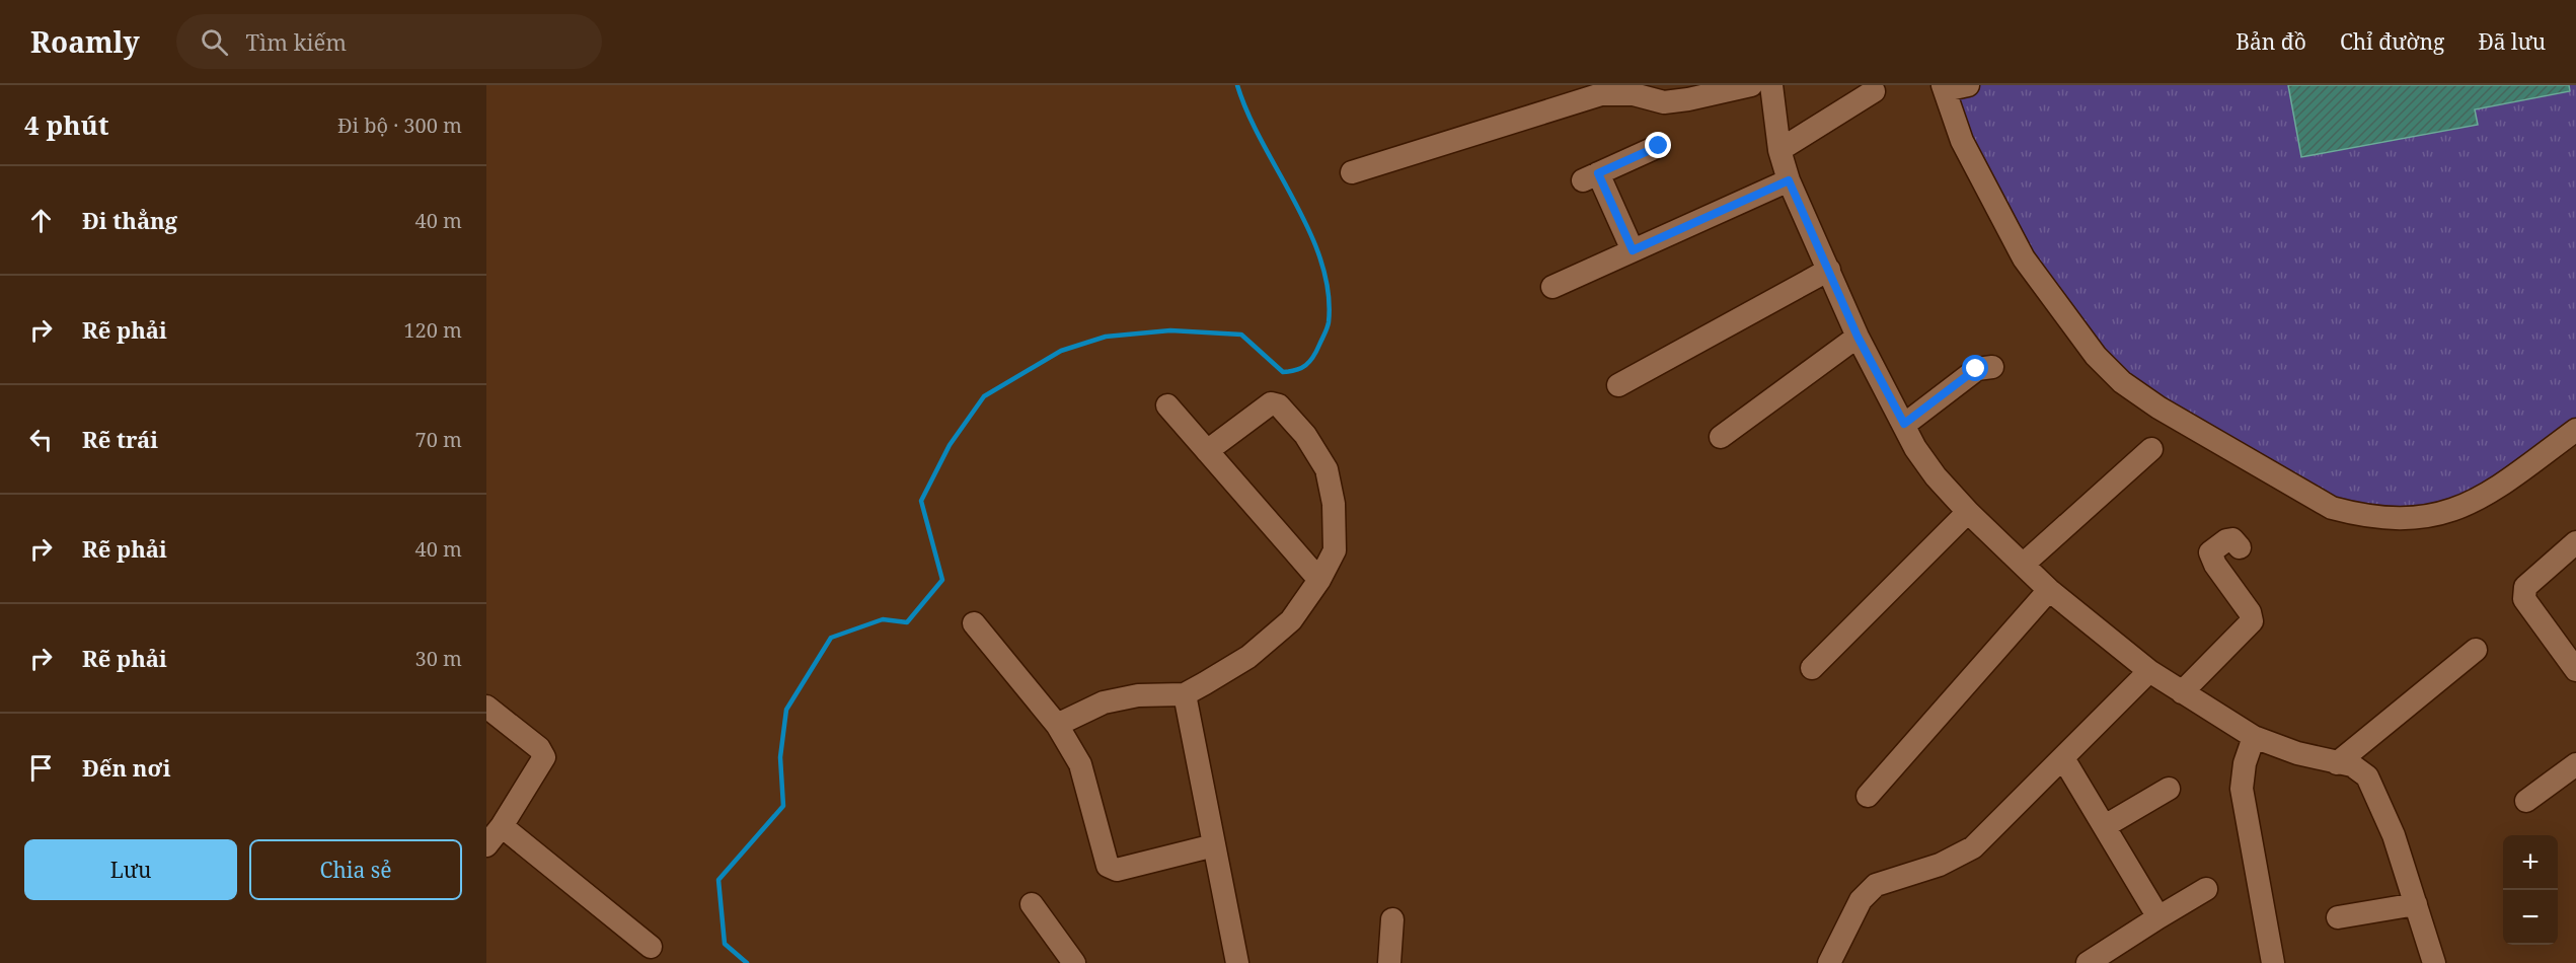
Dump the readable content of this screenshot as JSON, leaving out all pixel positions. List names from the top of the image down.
{
  "page": {
    "header": "Roamly",
    "search": "Tìm kiếm",
    "nav": ["Bản đồ", "Chỉ đường", "Đã lưu"],
    "heading": ["4 phút", "Đi bộ · 300 m"],
    "list": [
      ["Đi thẳng", "40 m"],
      ["Rẽ phải", "120 m"],
      ["Rẽ trái", "70 m"],
      ["Rẽ phải", "40 m"],
      ["Rẽ phải", "30 m"],
      "Đến nơi"
    ],
    "buttons": ["Lưu", "Chia sẻ"],
    "map_buttons": ["+", "−"]
  }
}
